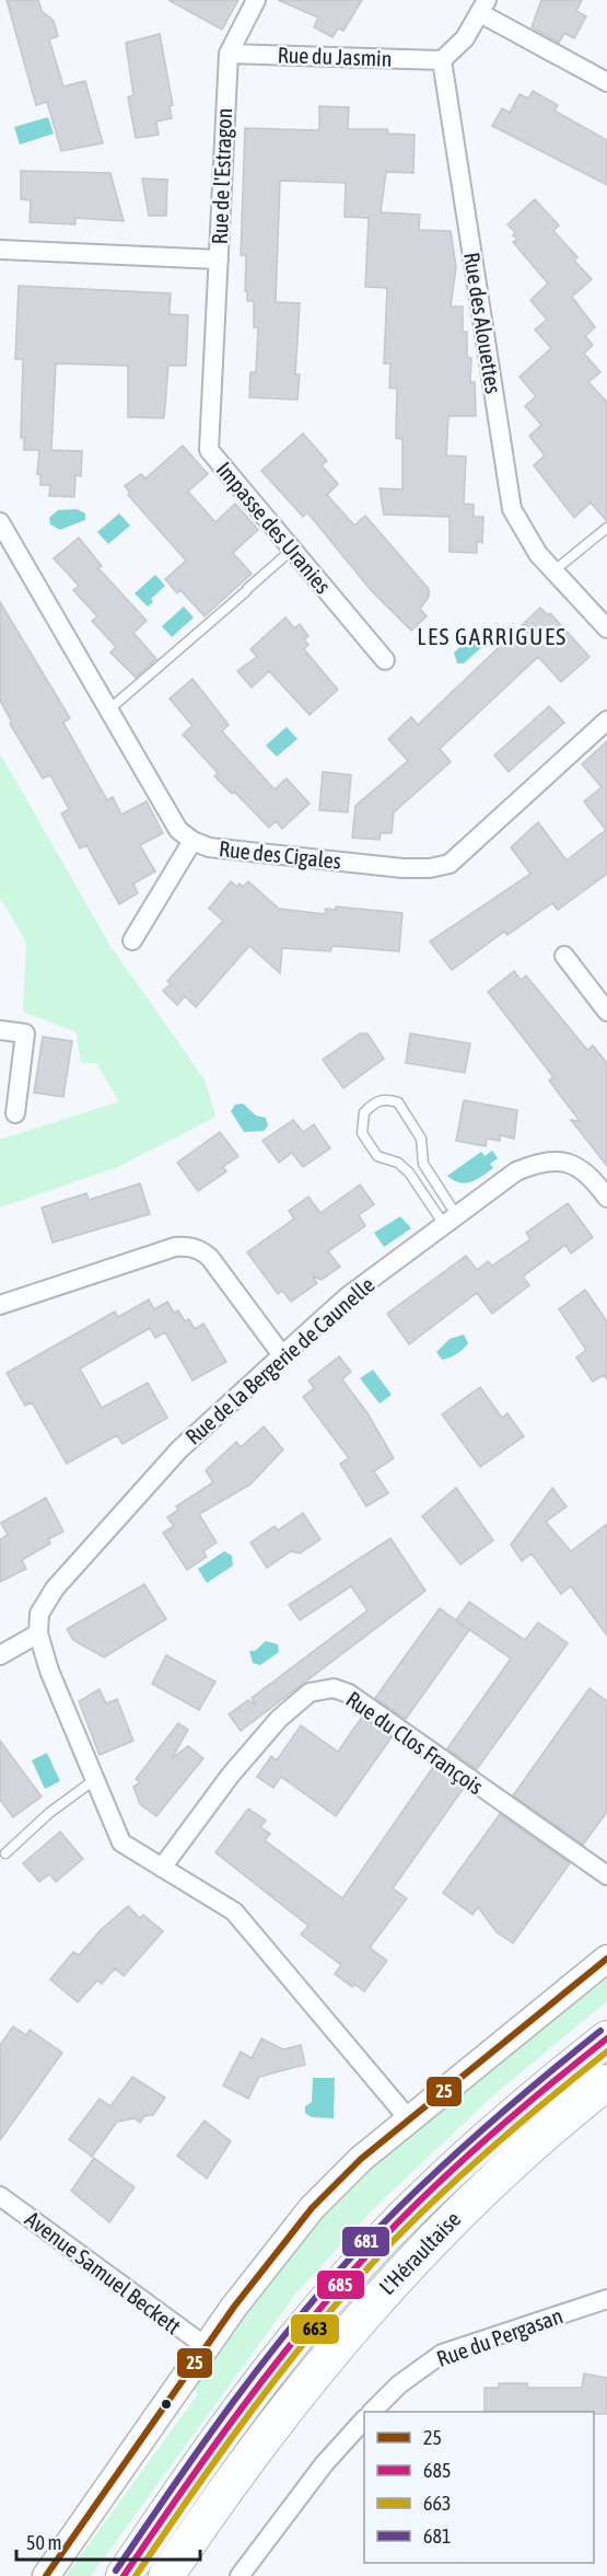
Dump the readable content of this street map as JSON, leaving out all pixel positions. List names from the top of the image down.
{
  "streets": {
    "highway": ["L'Héraultaise"],
    "street": [
      "Rue du Jasmin",
      "Rue de l'Estragon",
      "Rue des Alouettes",
      "Impasse des Uranies",
      "Rue des Cigales",
      "Rue de la Bergerie de Caunelle",
      "Rue du Clos François",
      "Avenue Samuel Beckett",
      "Rue du Pergasan"
    ]
  },
  "crossings": [
    ["Rue du Jasmin", "Rue de l'Estragon"],
    ["Rue du Jasmin", "Rue des Alouettes"],
    ["Rue de l'Estragon", "Impasse des Uranies"]
  ],
  "districts": ["LES GARRIGUES"],
  "lines": [
    "transit line 25",
    "transit line 681",
    "transit line 685",
    "transit line 663"
  ],
  "legend": [
    "25",
    "685",
    "663",
    "681"
  ],
  "scale_bar": "50 m"
}
